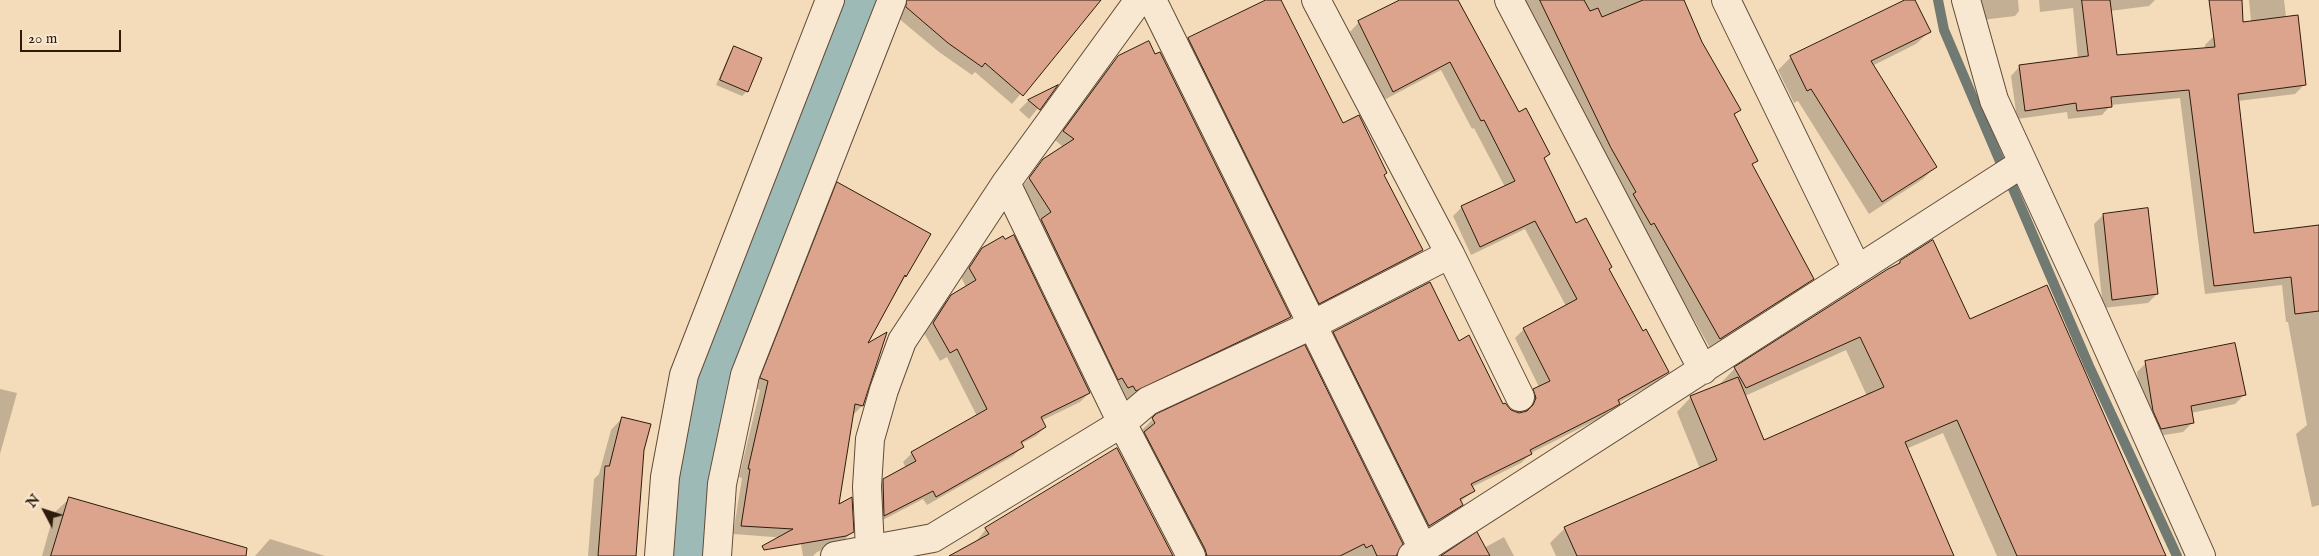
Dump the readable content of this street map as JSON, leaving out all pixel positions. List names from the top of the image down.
{
  "scale_bar": "20 m",
  "north": "top left"
}
